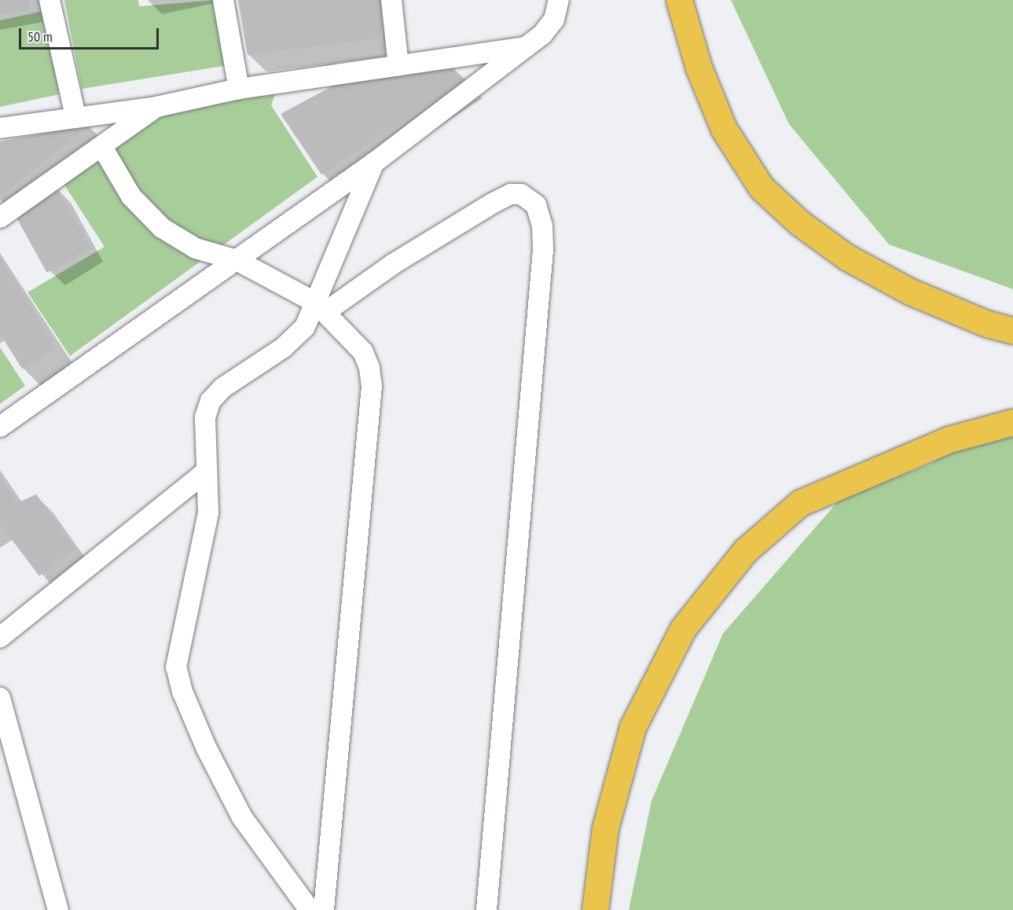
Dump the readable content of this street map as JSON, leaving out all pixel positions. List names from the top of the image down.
{
  "scale_bar": "50 m"
}
